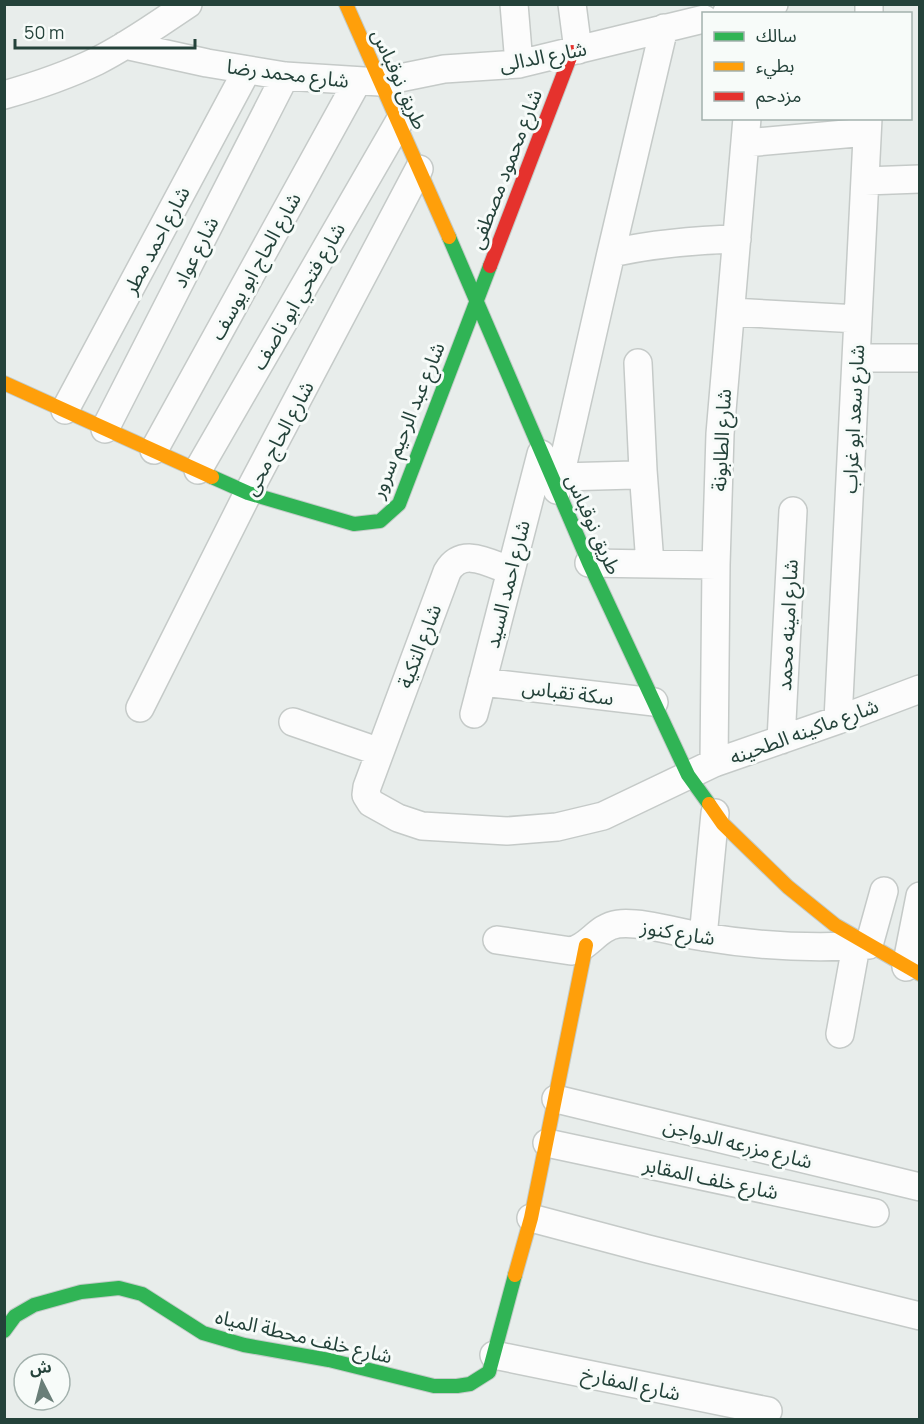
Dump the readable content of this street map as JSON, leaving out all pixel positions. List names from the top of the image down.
{
  "streets": {
    "street": [
      "شارع الدالى",
      "شارع محمد رضا",
      "طريق نوقباس",
      "شارع محمود مصطفى",
      "شارع احمد مطر",
      "شارع عواد",
      "شارع الحاج ابو يوسف",
      "شارع فتحي ابو ناصف",
      "شارع سعد ابو غراب",
      "شارع عبد الرحيم سرور",
      "شارع الحاج محى",
      "شارع الطابونة",
      "شارع احمد السيد",
      "شارع امينه محمد",
      "شارع التكية",
      "سكة تقباس",
      "شارع ماكينه الطحينه",
      "شارع كنوز",
      "شارع مزرعه الدواجن",
      "شارع خلف المقابر",
      "شارع خلف محطة المياه",
      "شارع المفارخ"
    ]
  },
  "crossings": [
    ["شارع الدالى", "شارع محمد رضا"],
    ["شارع الدالى", "طريق نوقباس"],
    ["شارع الدالى", "شارع محمود مصطفى"],
    ["شارع الدالى", "شارع الحاج ابو يوسف"],
    ["شارع محمد رضا", "طريق نوقباس"],
    ["شارع محمد رضا", "شارع احمد مطر"],
    ["شارع محمد رضا", "شارع عواد"],
    ["شارع محمد رضا", "شارع الحاج ابو يوسف"],
    ["طريق نوقباس", "شارع محمود مصطفى"],
    ["طريق نوقباس", "شارع الحاج ابو يوسف"],
    ["طريق نوقباس", "شارع فتحي ابو ناصف"],
    ["طريق نوقباس", "شارع عبد الرحيم سرور"],
    ["طريق نوقباس", "شارع الحاج محى"],
    ["طريق نوقباس", "شارع احمد السيد"],
    ["طريق نوقباس", "سكة تقباس"],
    ["طريق نوقباس", "شارع ماكينه الطحينه"],
    ["طريق نوقباس", "شارع كنوز"],
    ["شارع محمود مصطفى", "شارع عبد الرحيم سرور"],
    ["شارع سعد ابو غراب", "شارع ماكينه الطحينه"],
    ["شارع عبد الرحيم سرور", "شارع الحاج محى"],
    ["شارع الطابونة", "شارع ماكينه الطحينه"],
    ["شارع احمد السيد", "شارع التكية"],
    ["شارع احمد السيد", "سكة تقباس"],
    ["شارع امينه محمد", "شارع ماكينه الطحينه"],
    ["شارع التكية", "شارع ماكينه الطحينه"],
    ["شارع خلف محطة المياه", "شارع المفارخ"]
  ],
  "legend": ["سالك", "بطيء", "مزدحم"],
  "scale_bar": "50 m",
  "north": "top"
}
